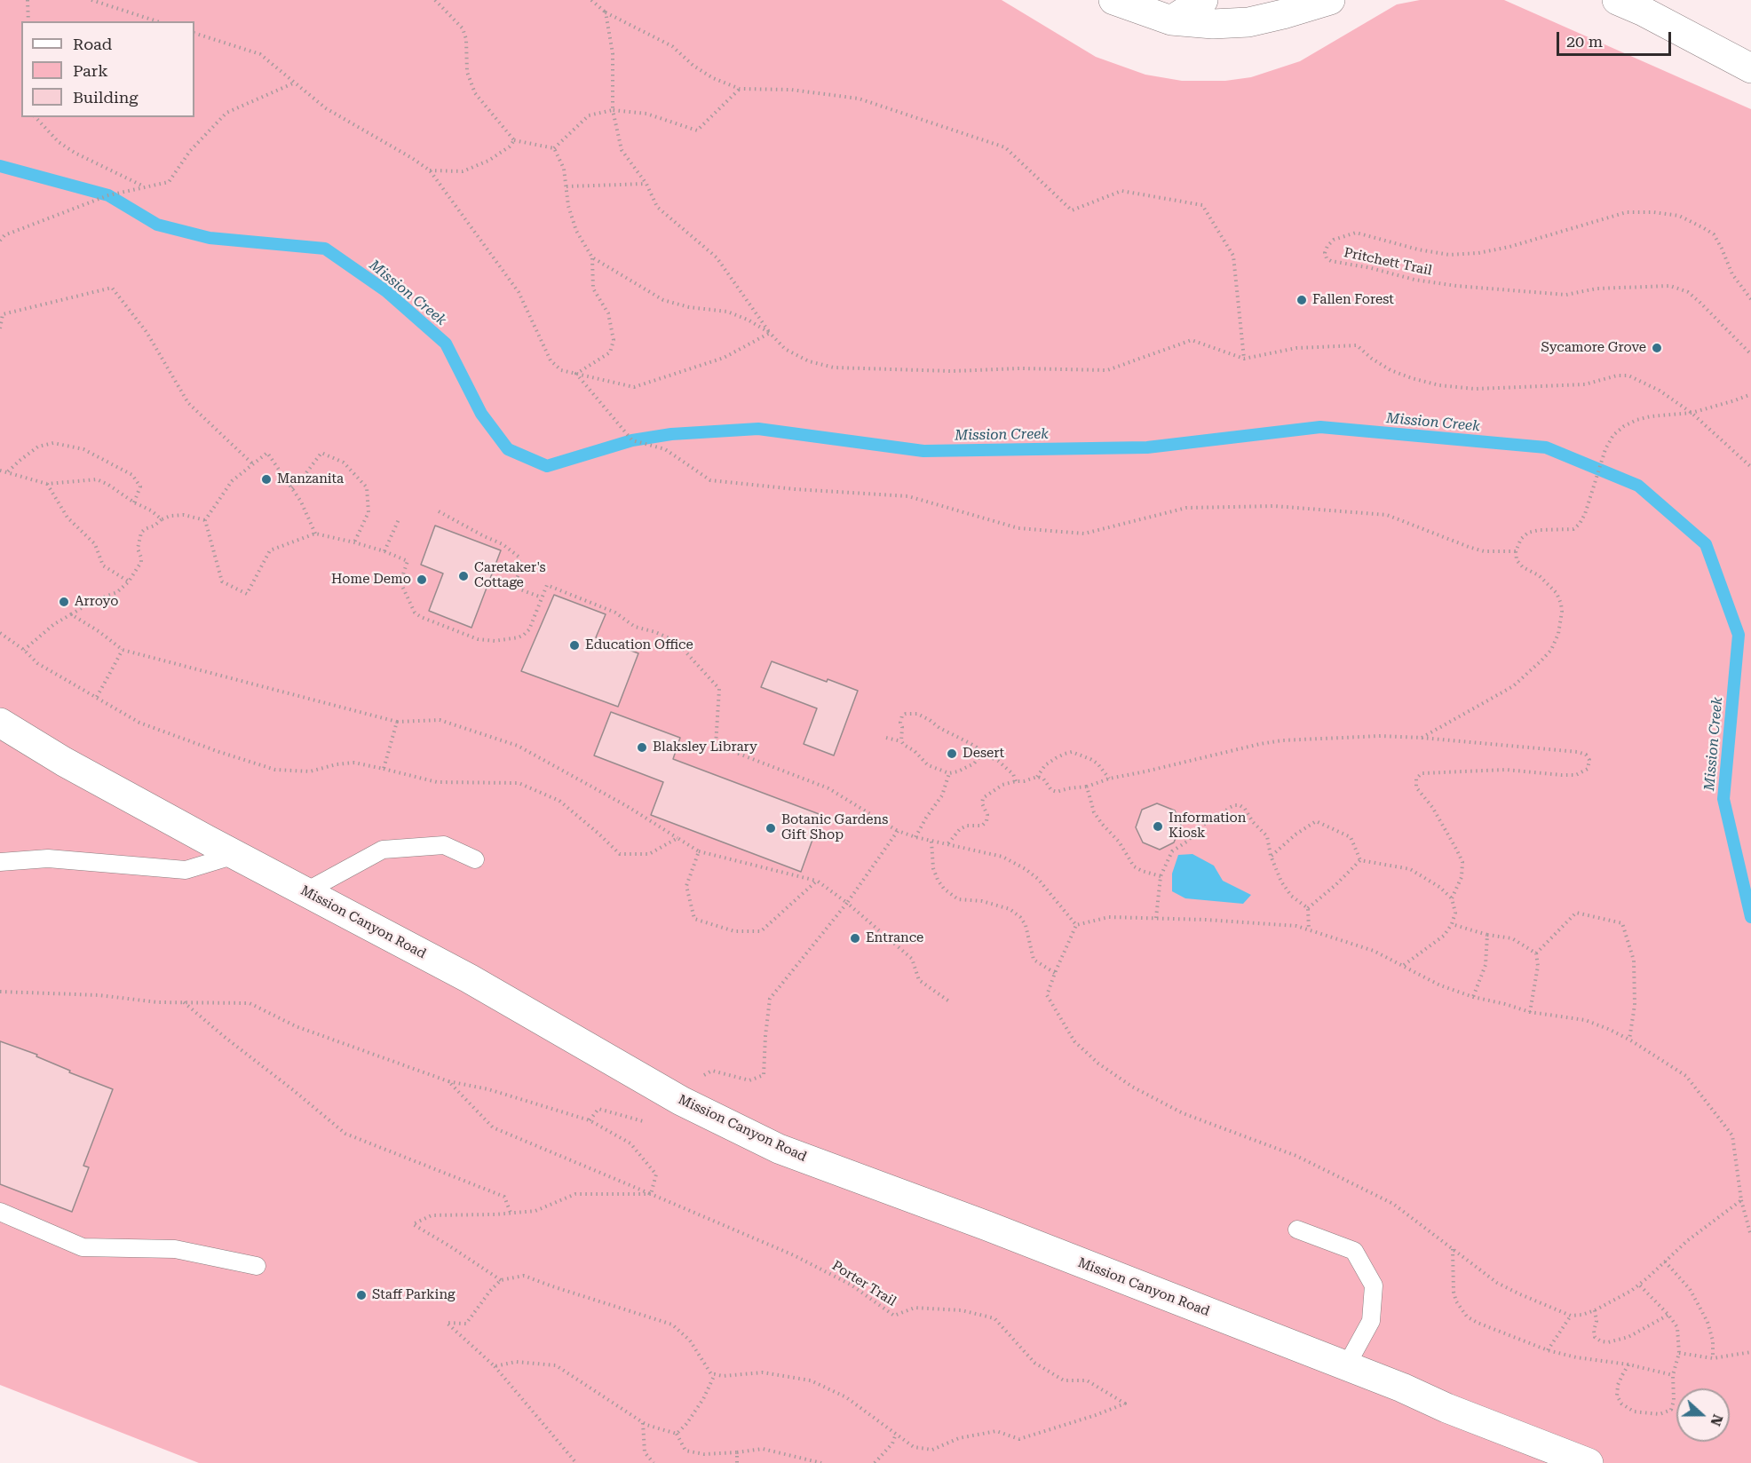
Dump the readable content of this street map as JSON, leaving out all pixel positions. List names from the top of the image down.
{
  "streets": {
    "street": ["Mission Canyon Road"],
    "path": ["Pritchett Trail", "Porter Trail"]
  },
  "water": ["Mission Creek"],
  "places": [
    "Fallen Forest",
    "Sycamore Grove",
    "Manzanita",
    "Caretaker's Cottage",
    "Home Demo",
    "Arroyo",
    "Education Office",
    "Blaksley Library",
    "Desert",
    "Information Kiosk",
    "Botanic Gardens Gift Shop",
    "Entrance",
    "Staff Parking"
  ],
  "legend": ["Road", "Park", "Building"],
  "scale_bar": "20 m",
  "north": "right"
}
